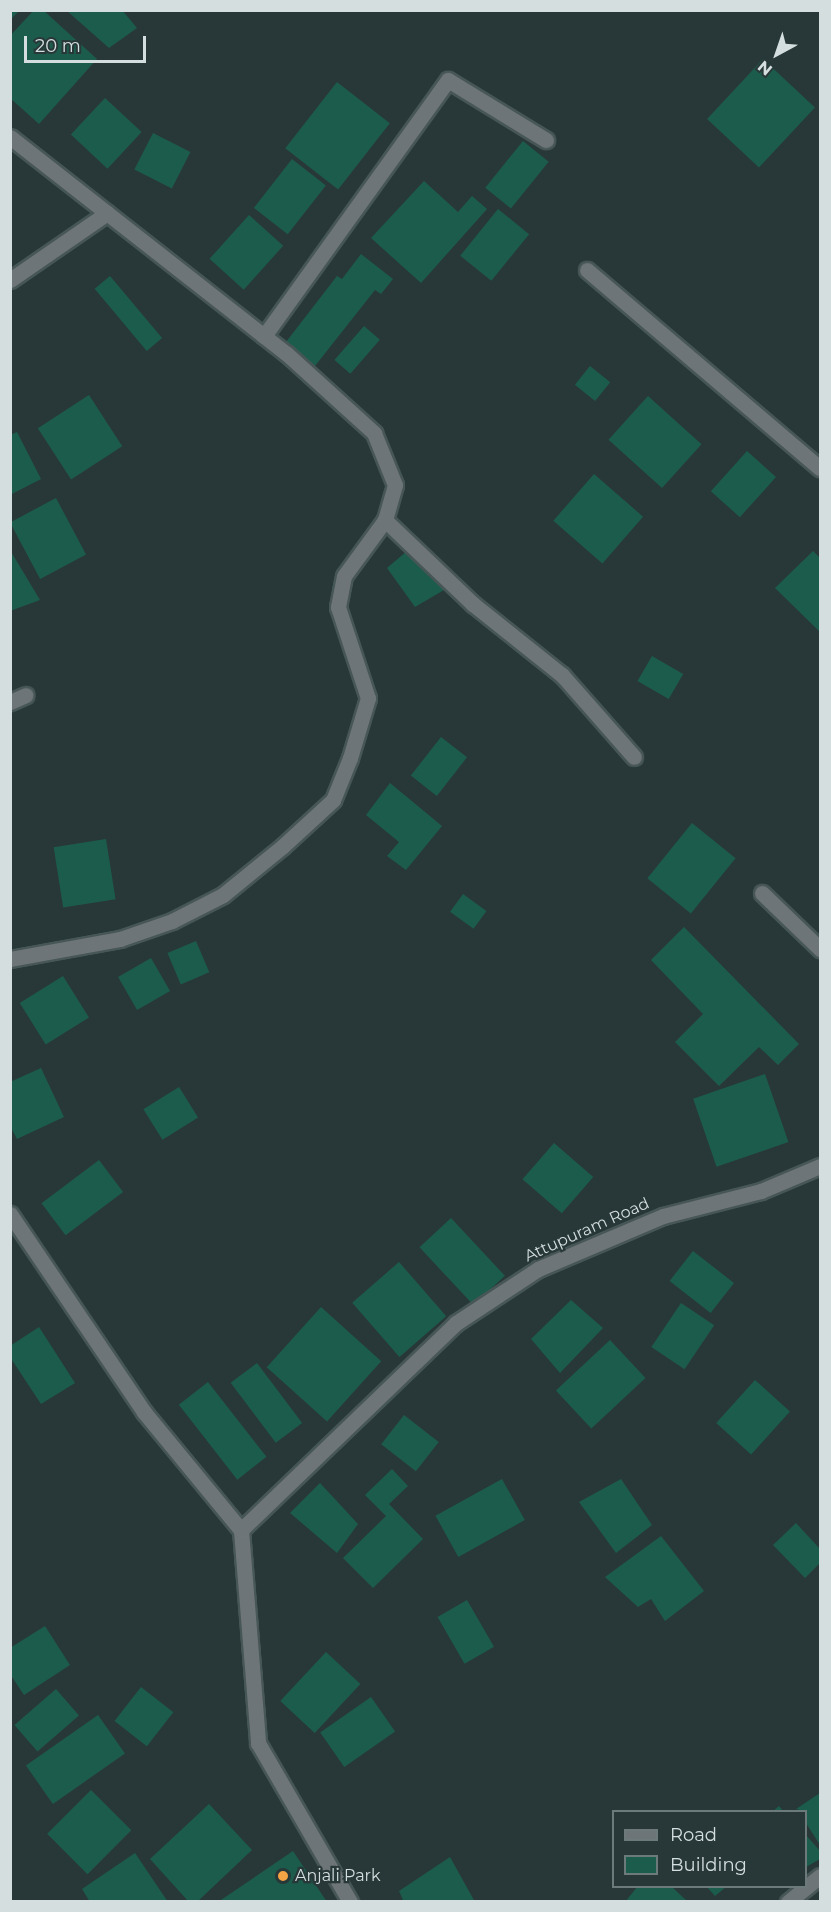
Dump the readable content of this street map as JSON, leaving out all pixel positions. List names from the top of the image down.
{
  "streets": {
    "street": ["Attupuram Road"]
  },
  "places": ["Anjali Park"],
  "legend": ["Road", "Building"],
  "scale_bar": "20 m",
  "north": "bottom left"
}
